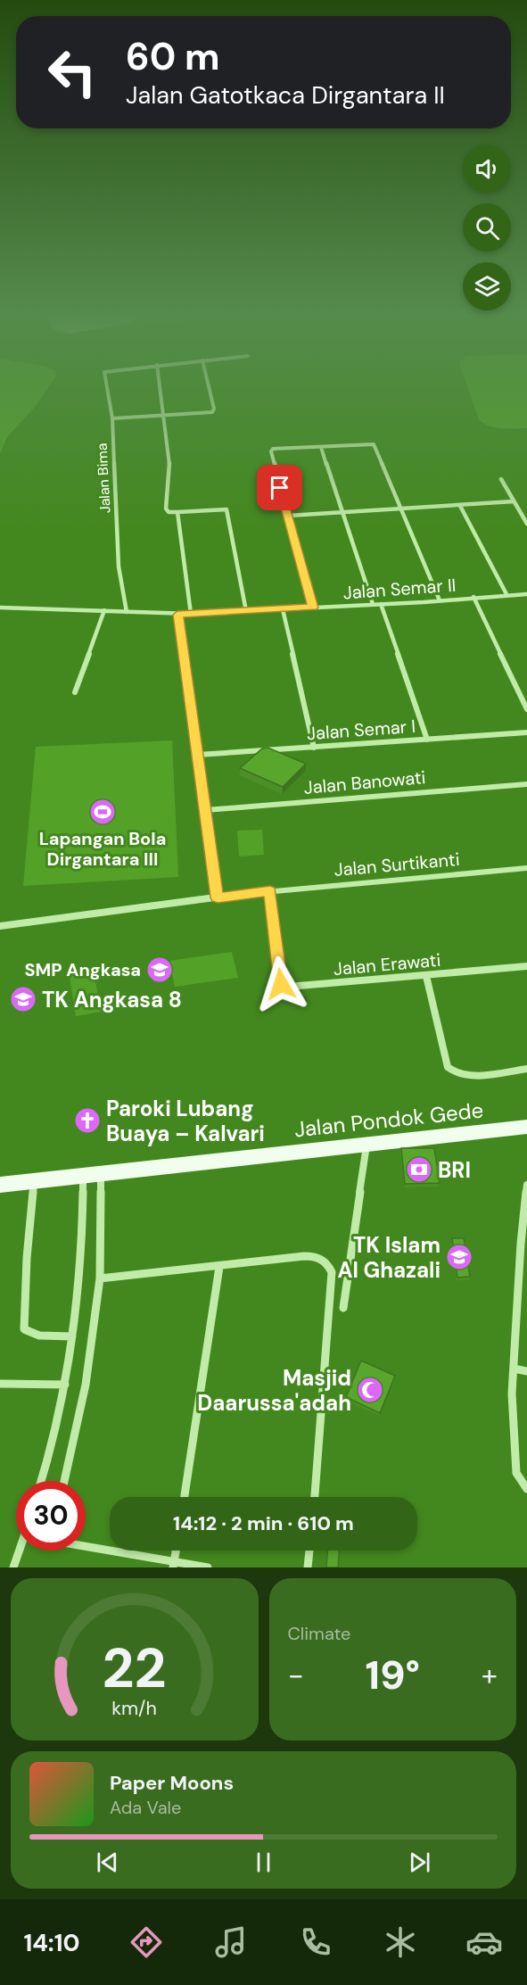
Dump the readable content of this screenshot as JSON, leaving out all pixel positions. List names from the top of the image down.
{
  "streets": {
    "main road": ["Jalan Pondok Gede"],
    "street": [
      "Jalan Bima",
      "Jalan Semar II",
      "Jalan Semar I",
      "Jalan Banowati",
      "Jalan Surtikanti",
      "Jalan Erawati"
    ]
  },
  "crossings": [
    ["Jalan Surtikanti", "Jalan Erawati"]
  ],
  "places": {
    "sports": ["Lapangan Bola Dirgantara III"],
    "school or university": ["SMP Angkasa", "TK Angkasa 8", "TK Islam Al Ghazali"],
    "church": ["Paroki Lubang Buaya – Kalvari"],
    "bank": ["BRI"],
    "mosque": ["Masjid Daarussa'adah"]
  },
  "page": {
    "turn": ["60 m", "Jalan Gatotkaca Dirgantara II"],
    "limit": "30",
    "trip": "14:12 · 2 min · 610 m",
    "tile": "Climate",
    "heat": ["−", "19°", "+"],
    "song": ["Paper Moons", "Ada Vale"],
    "tabs": "14:10",
    "gauge": ["22", "km/h"]
  }
}
